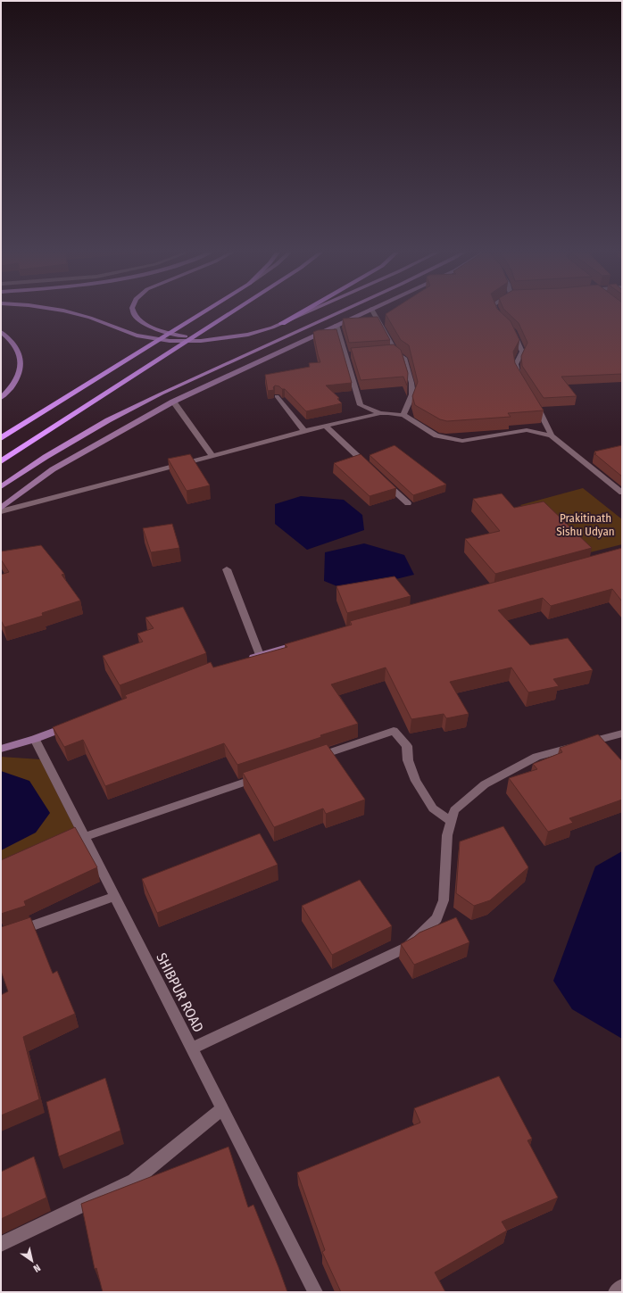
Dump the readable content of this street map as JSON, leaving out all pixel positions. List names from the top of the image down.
{
  "streets": {
    "street": ["SHIBPUR ROAD"]
  },
  "parks": ["Prakitinath Sishu Udyan"],
  "north": "bottom right"
}
